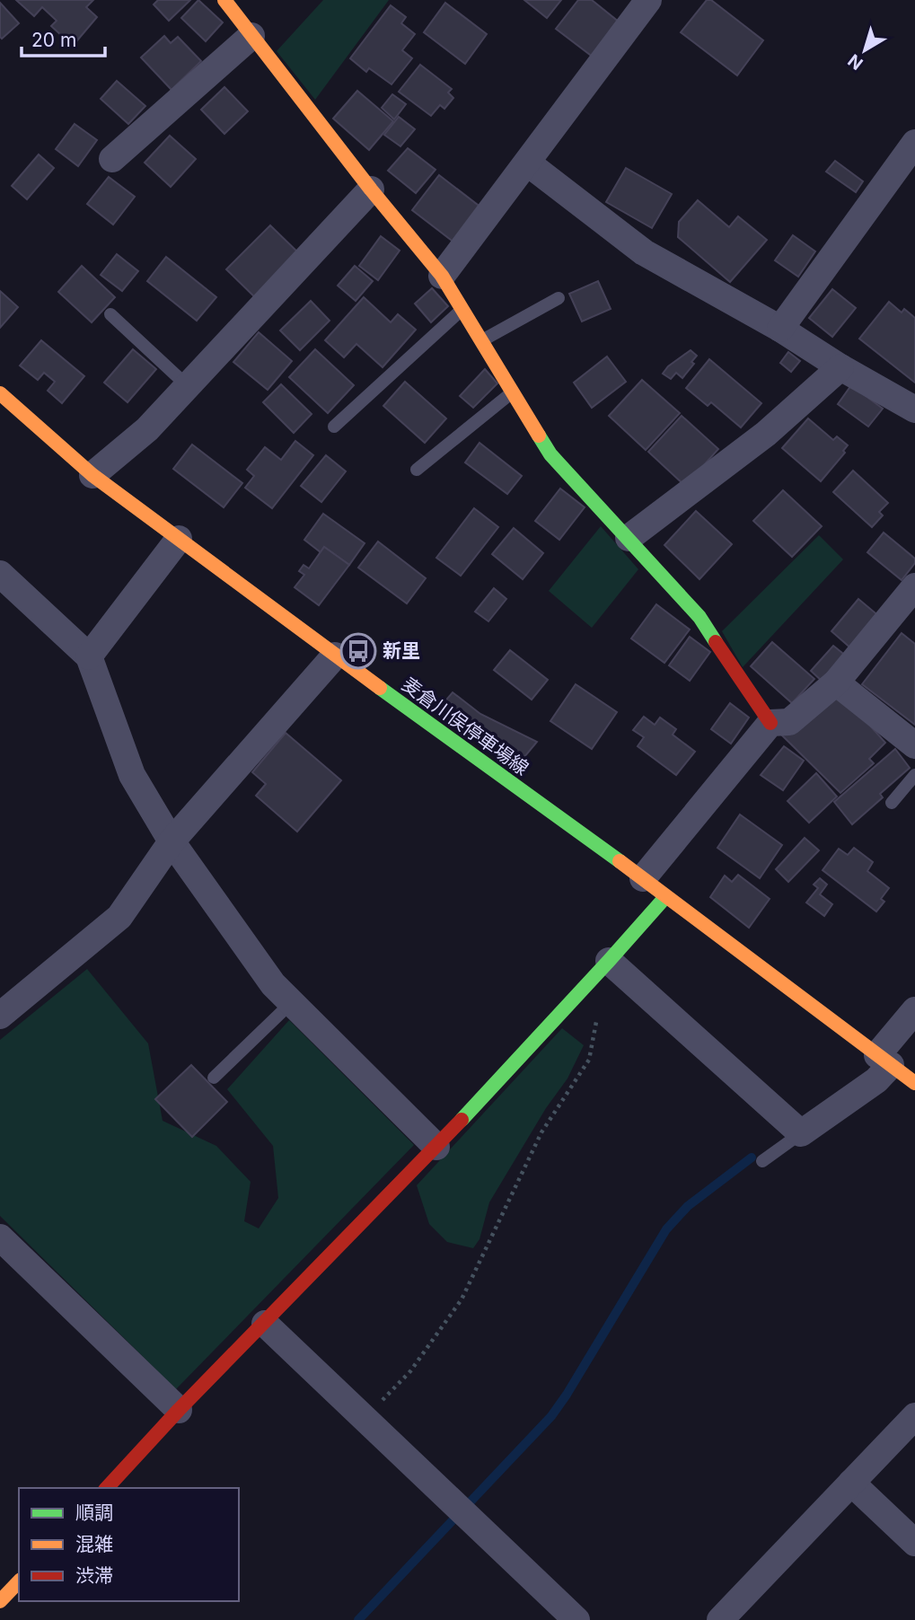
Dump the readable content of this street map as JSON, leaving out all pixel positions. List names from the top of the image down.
{
  "streets": {
    "street": ["麦倉川俣停車場線"]
  },
  "places": {
    "bus stop": ["新里"]
  },
  "legend": ["順調", "混雑", "渋滞"],
  "scale_bar": "20 m",
  "north": "bottom left"
}
